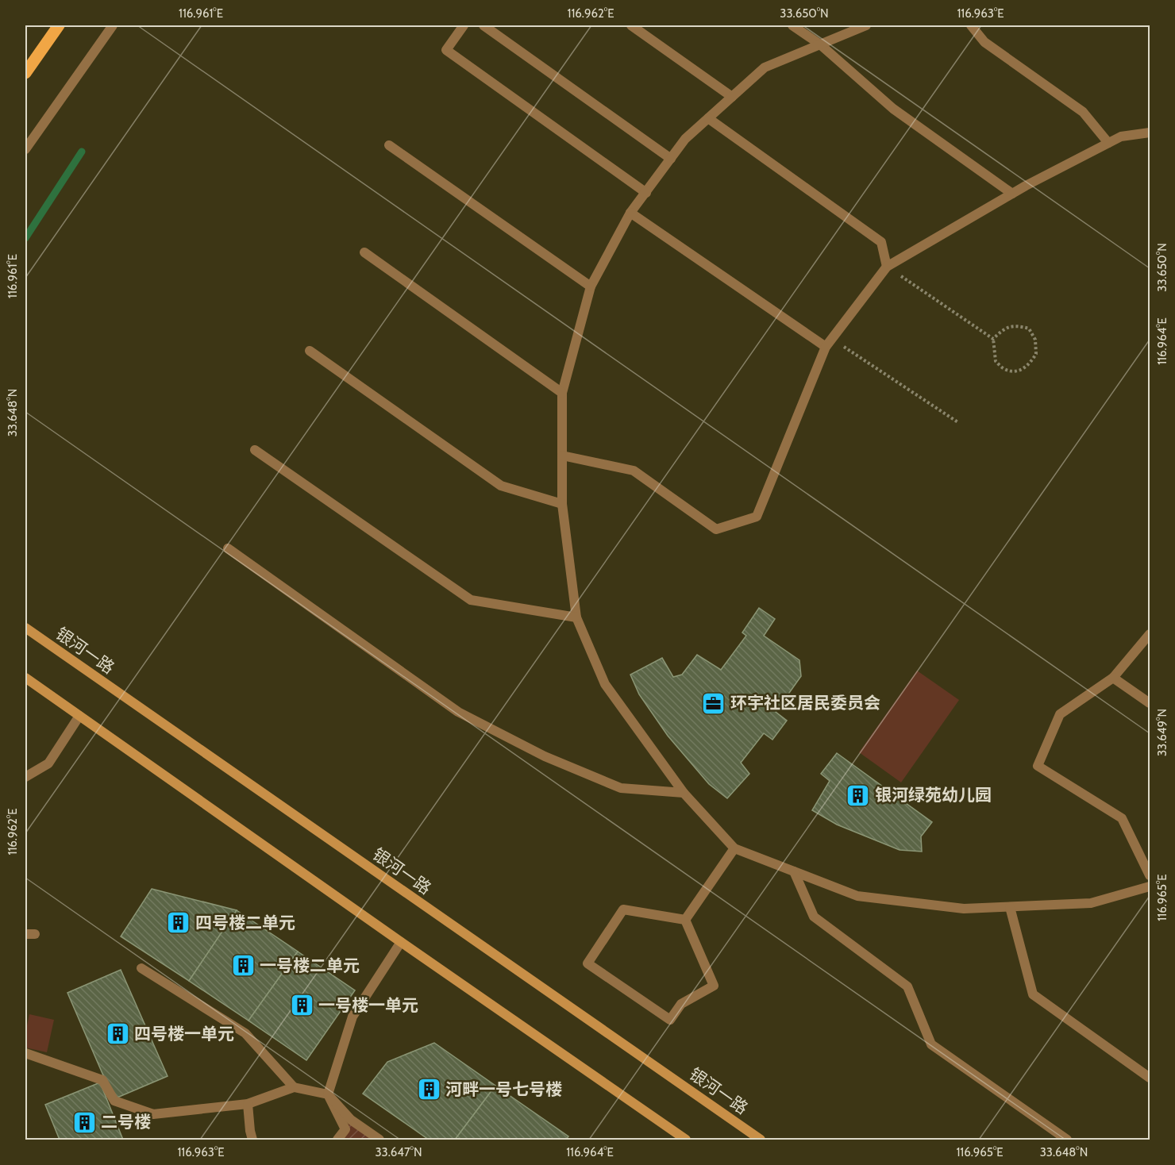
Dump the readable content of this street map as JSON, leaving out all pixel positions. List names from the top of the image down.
{
  "streets": {
    "main road": ["银河一路"]
  },
  "places": {
    "office": ["环宇社区居民委员会"],
    "building": [
      "银河绿苑幼儿园",
      "四号楼二单元",
      "一号楼二单元",
      "一号楼一单元",
      "四号楼一单元",
      "河畔一号七号楼",
      "二号楼"
    ]
  },
  "coordinates": [
    "116.961°E",
    "116.962°E",
    "33.650°N",
    "116.963°E",
    "116.964°E",
    "33.648°N",
    "33.649°N",
    "116.965°E",
    "33.647°N"
  ]
}
